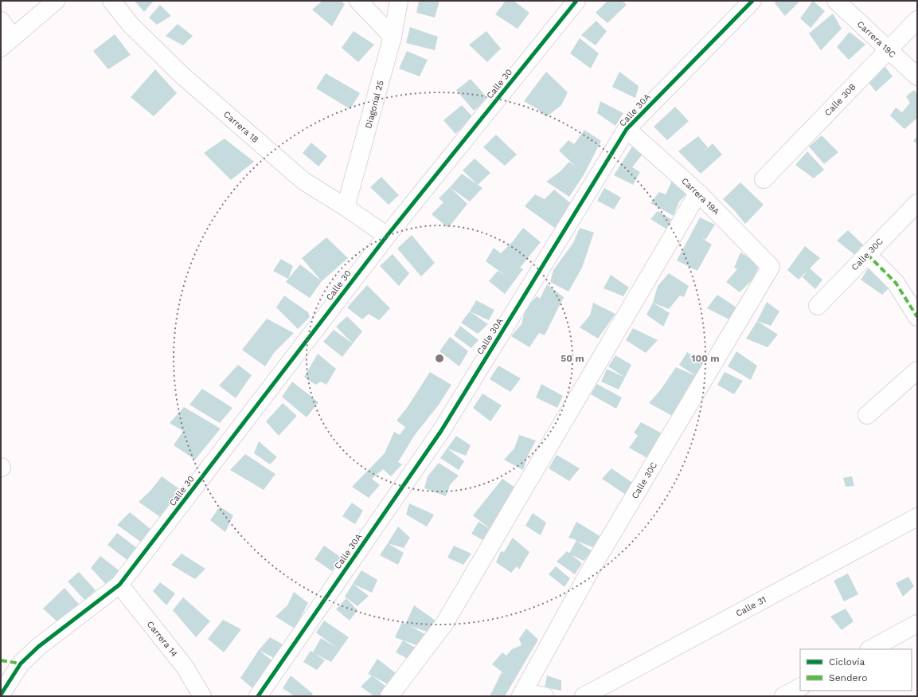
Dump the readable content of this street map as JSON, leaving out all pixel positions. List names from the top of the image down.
{
  "streets": {
    "street": [
      "Carrera 19C",
      "Calle 30",
      "Calle 30B",
      "Diagonal 25",
      "Calle 30A",
      "Carrera 18",
      "Carrera 19A",
      "Calle 30C",
      "Calle 31",
      "Carrera 14"
    ]
  },
  "crossings": [
    ["Carrera 19C", "Calle 30B"],
    ["Calle 30", "Carrera 18"],
    ["Calle 30", "Carrera 14"],
    ["Diagonal 25", "Carrera 18"],
    ["Calle 30A", "Carrera 19A"],
    ["Carrera 19A", "Calle 30C"]
  ],
  "legend": ["Ciclovía", "Sendero"],
  "rings": ["50 m", "100 m"]
}
